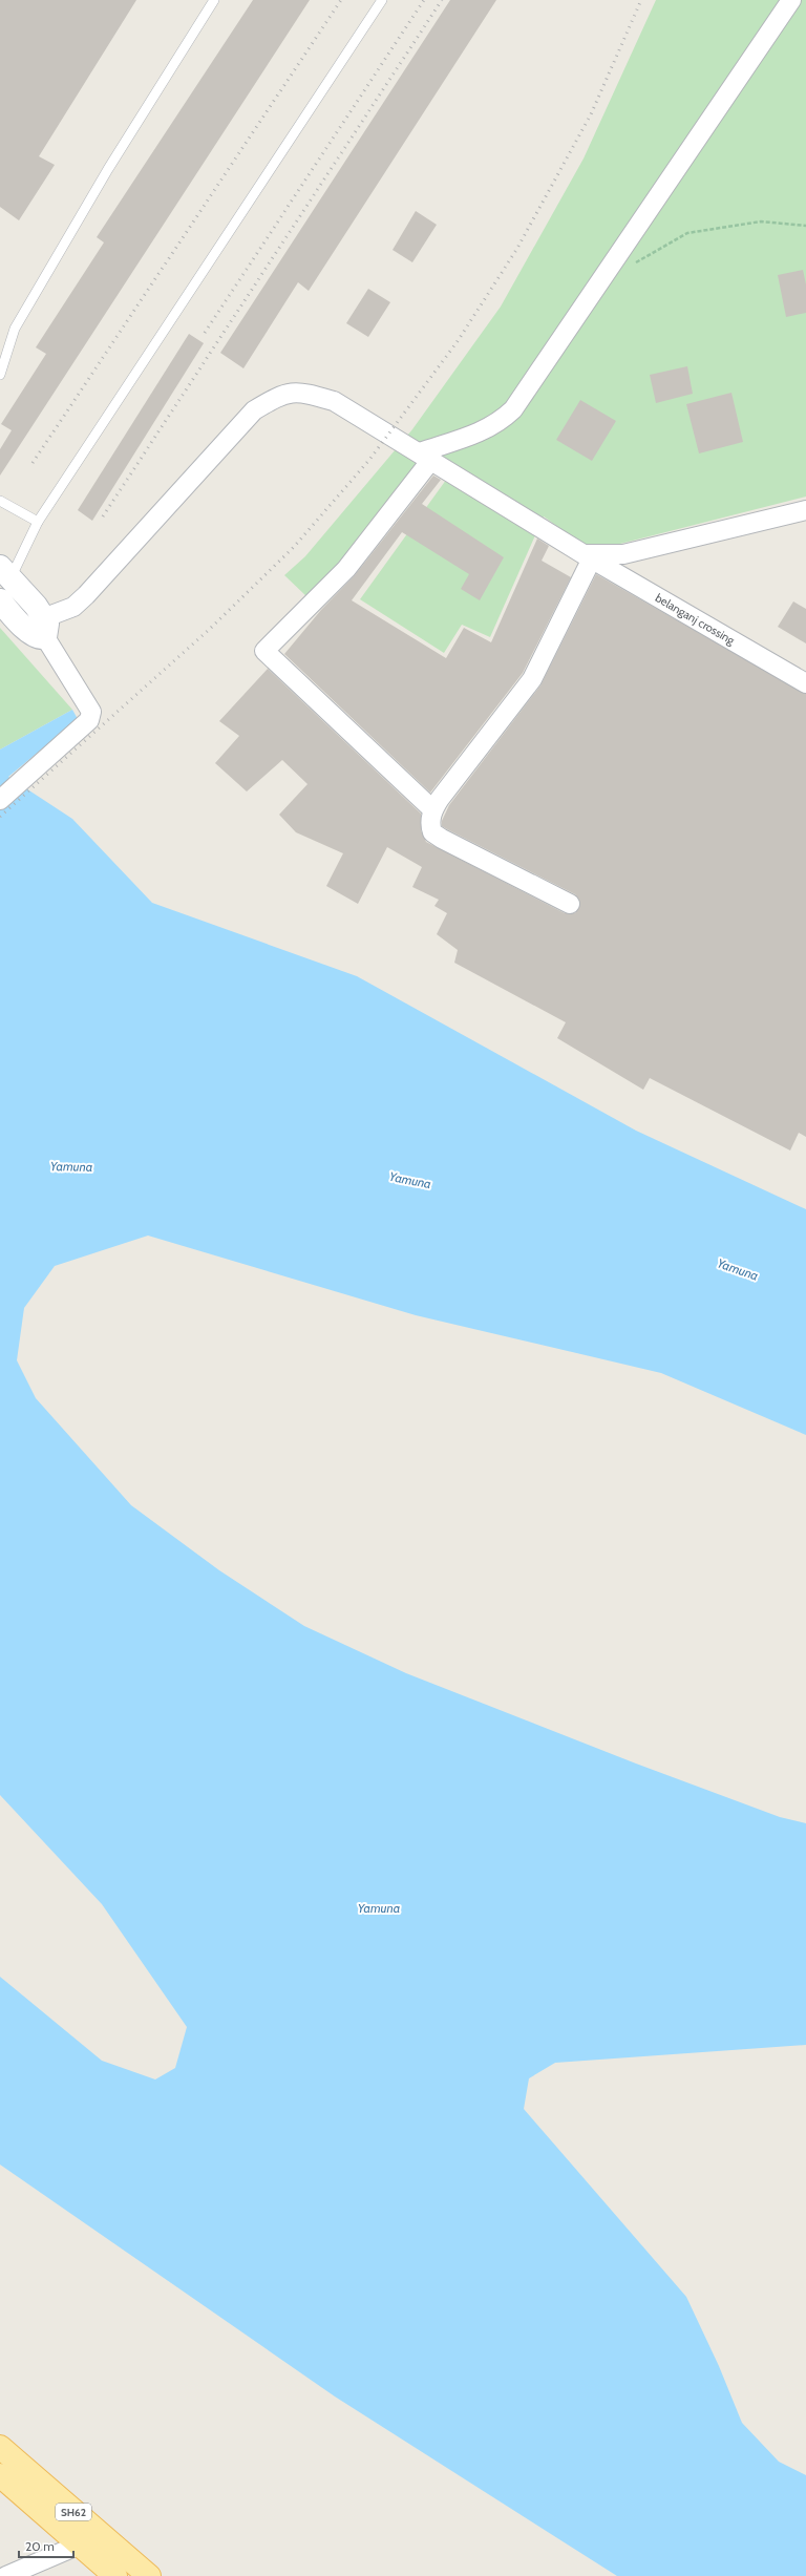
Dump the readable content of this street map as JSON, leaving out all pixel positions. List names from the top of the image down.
{
  "streets": {
    "main road": ["SH62"],
    "street": ["belanganj crossing"]
  },
  "water": ["Yamuna"],
  "scale_bar": "20 m"
}
